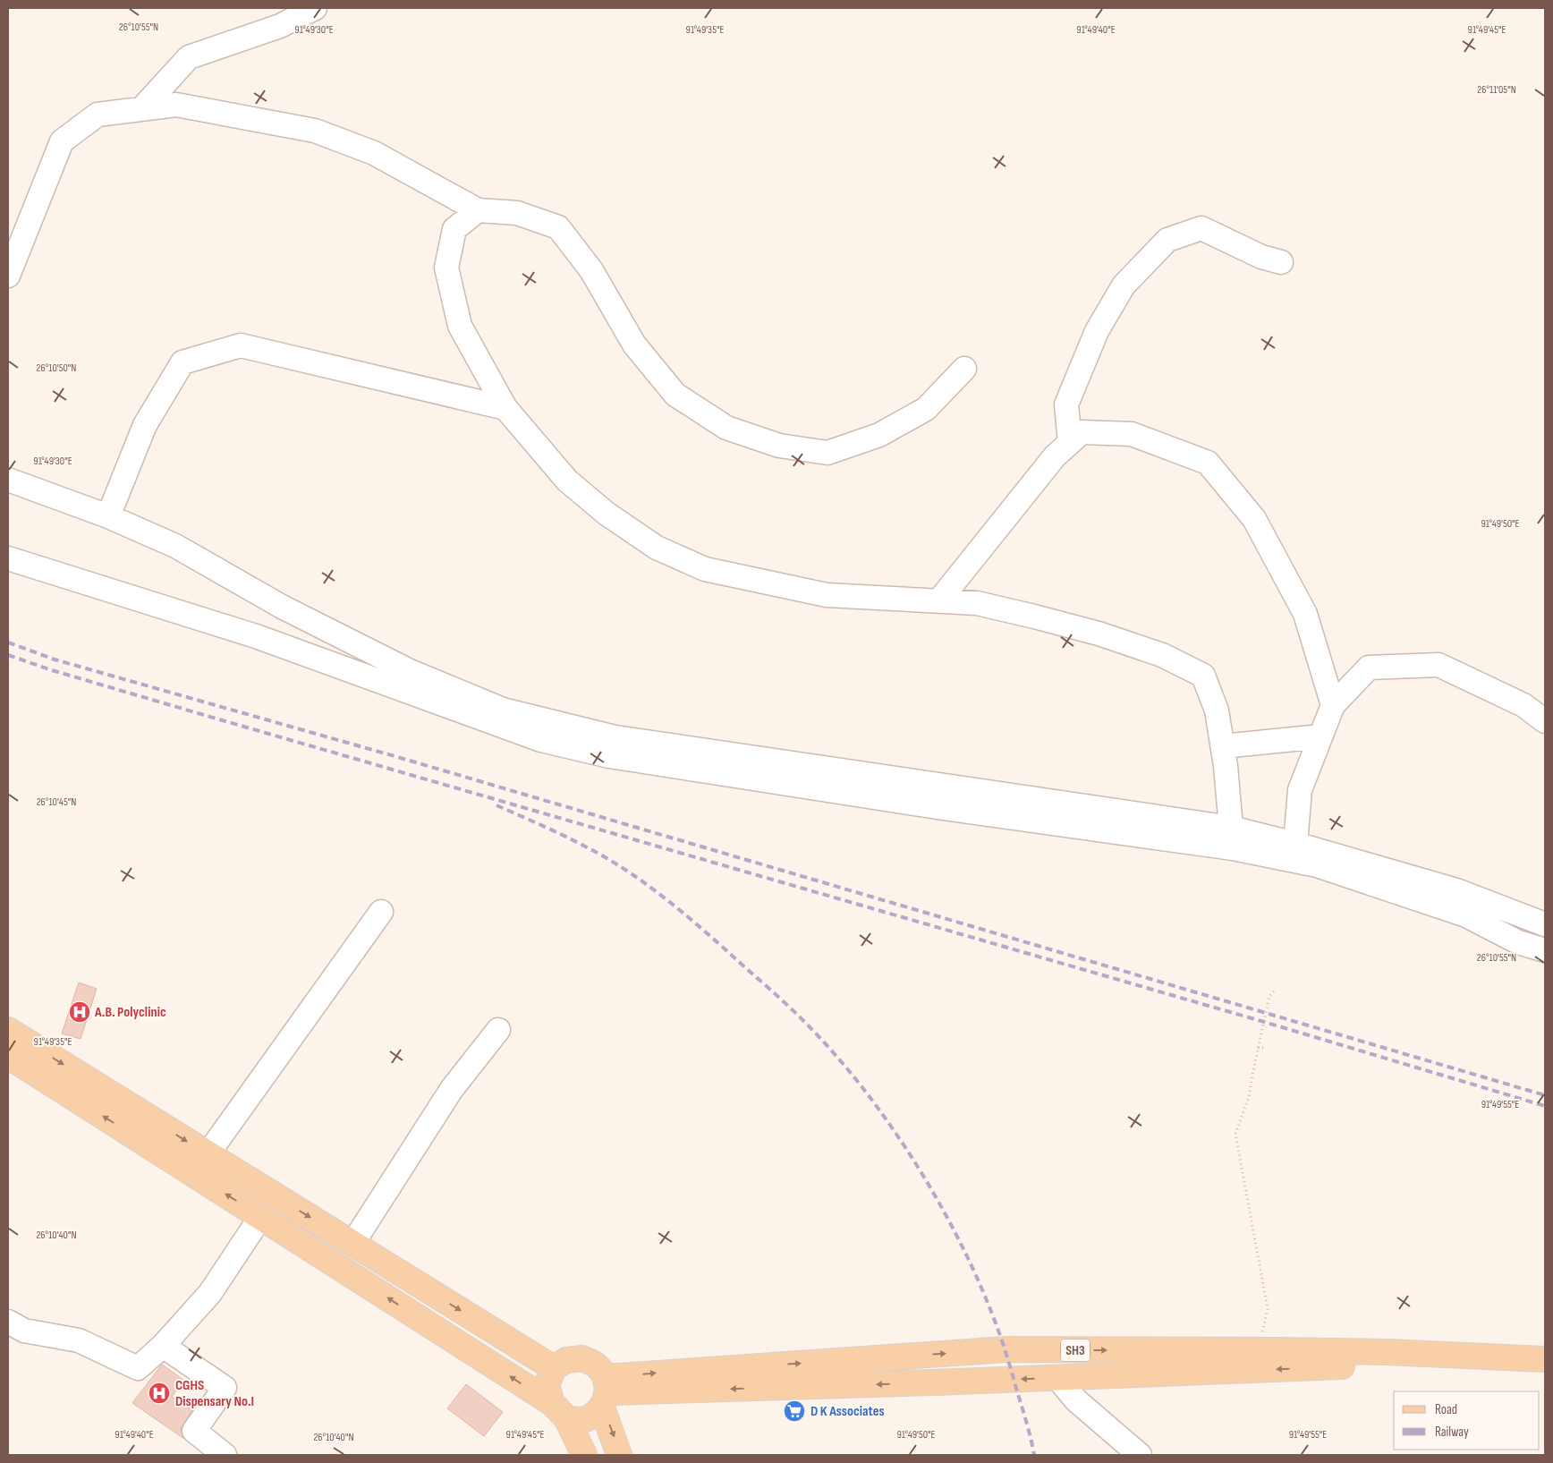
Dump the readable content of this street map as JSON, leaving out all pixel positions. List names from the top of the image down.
{
  "streets": {
    "main road": ["SH3"]
  },
  "places": {
    "hospital": ["A.B. Polyclinic", "CGHS Dispensary No.I"],
    "supermarket": ["D K Associates"]
  },
  "legend": ["Road", "Railway"],
  "coordinates": [
    "26°10'55\"N",
    "91°49'30\"E",
    "91°49'35\"E",
    "91°49'45\"E",
    "91°49'40\"E",
    "26°11'05\"N",
    "26°10'50\"N",
    "91°49'50\"E",
    "26°10'45\"N",
    "91°49'55\"E",
    "26°10'40\"N"
  ]
}
